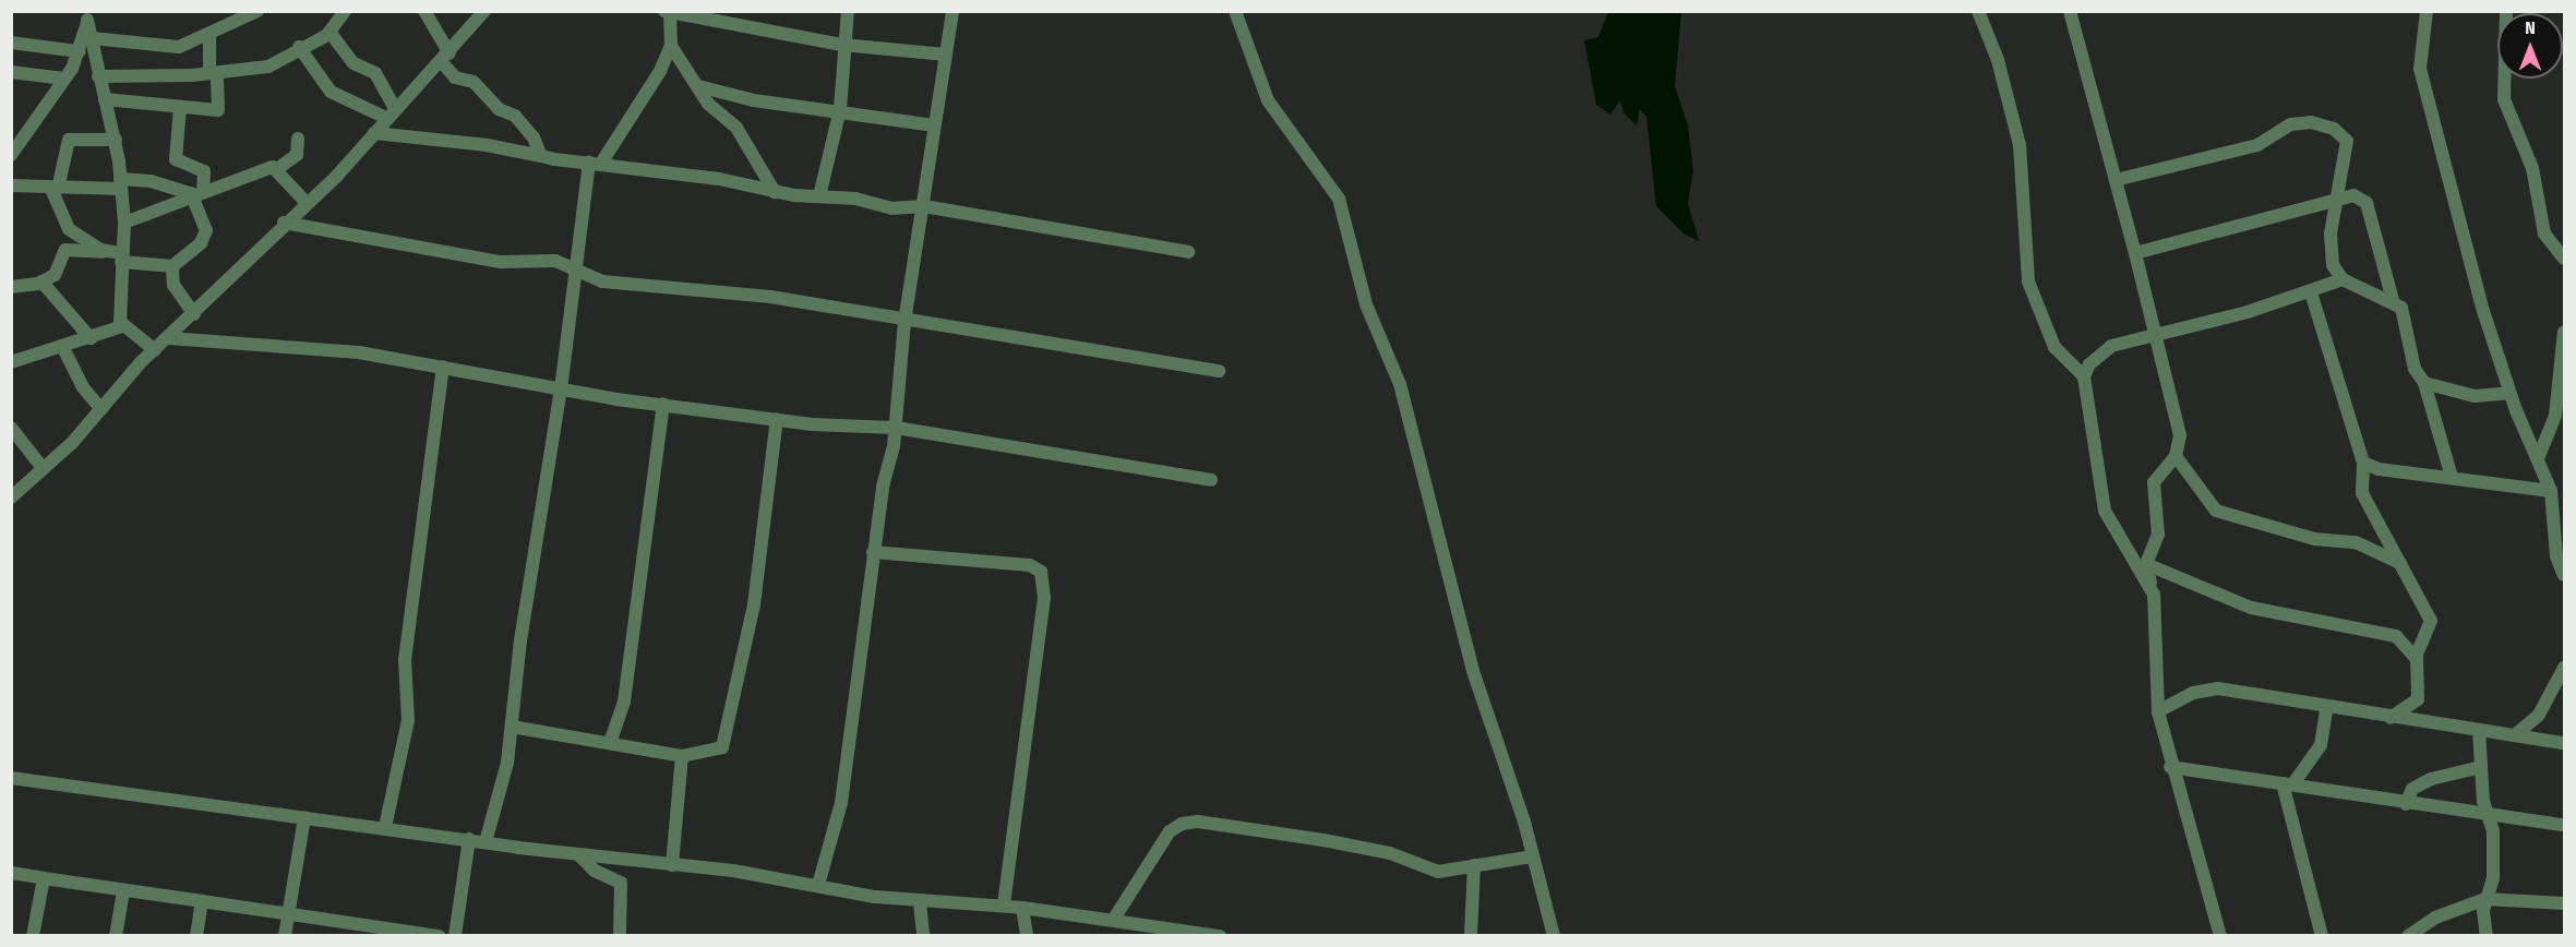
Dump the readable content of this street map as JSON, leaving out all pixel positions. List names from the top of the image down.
{
  "north": "top"
}
